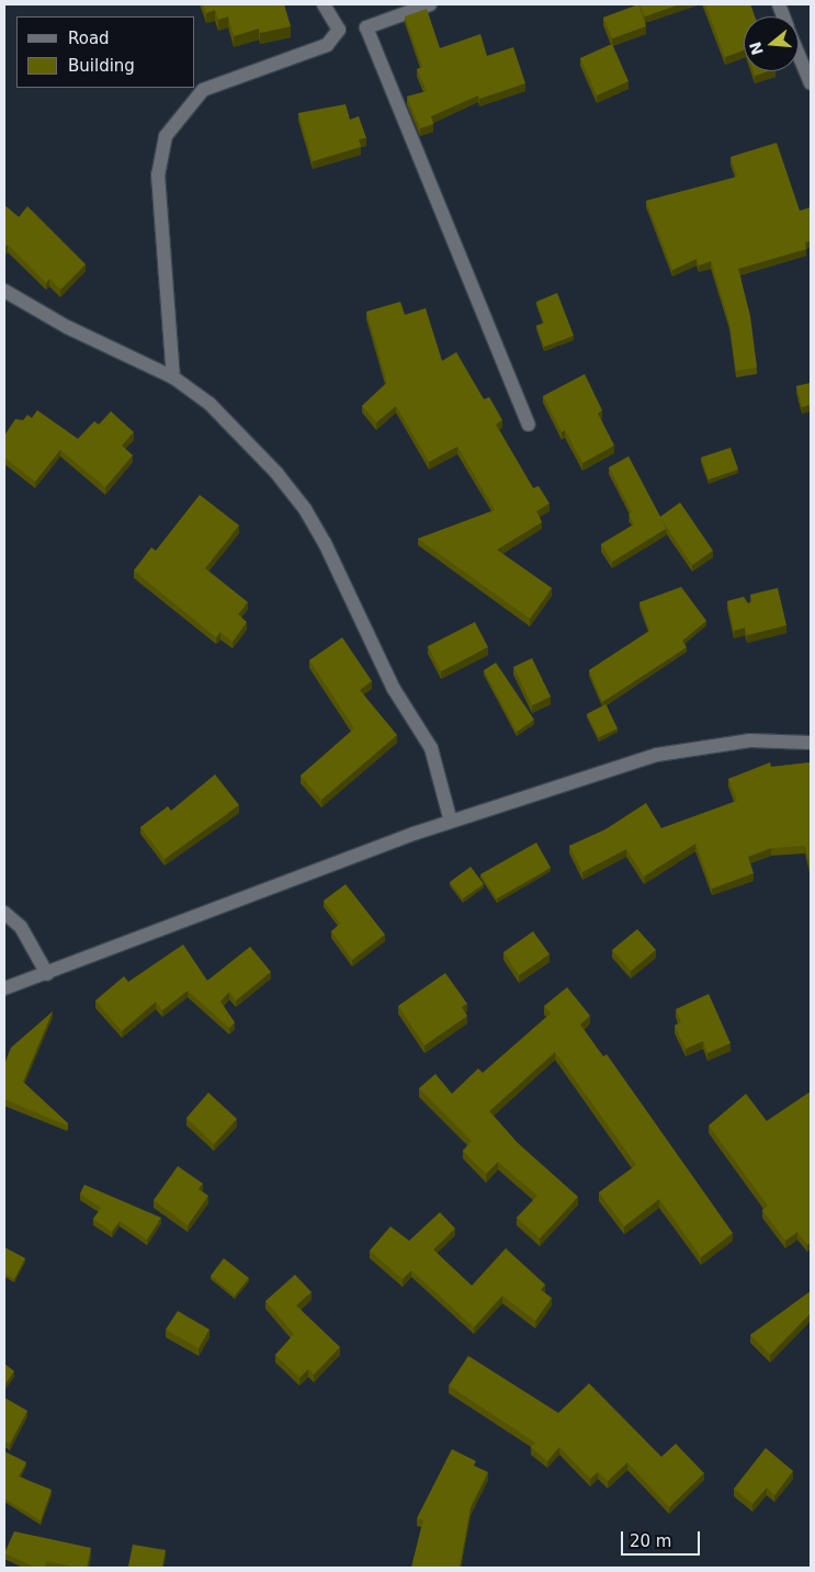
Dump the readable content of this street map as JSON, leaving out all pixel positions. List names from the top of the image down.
{
  "legend": ["Road", "Building"],
  "scale_bar": "20 m",
  "north": "left"
}
